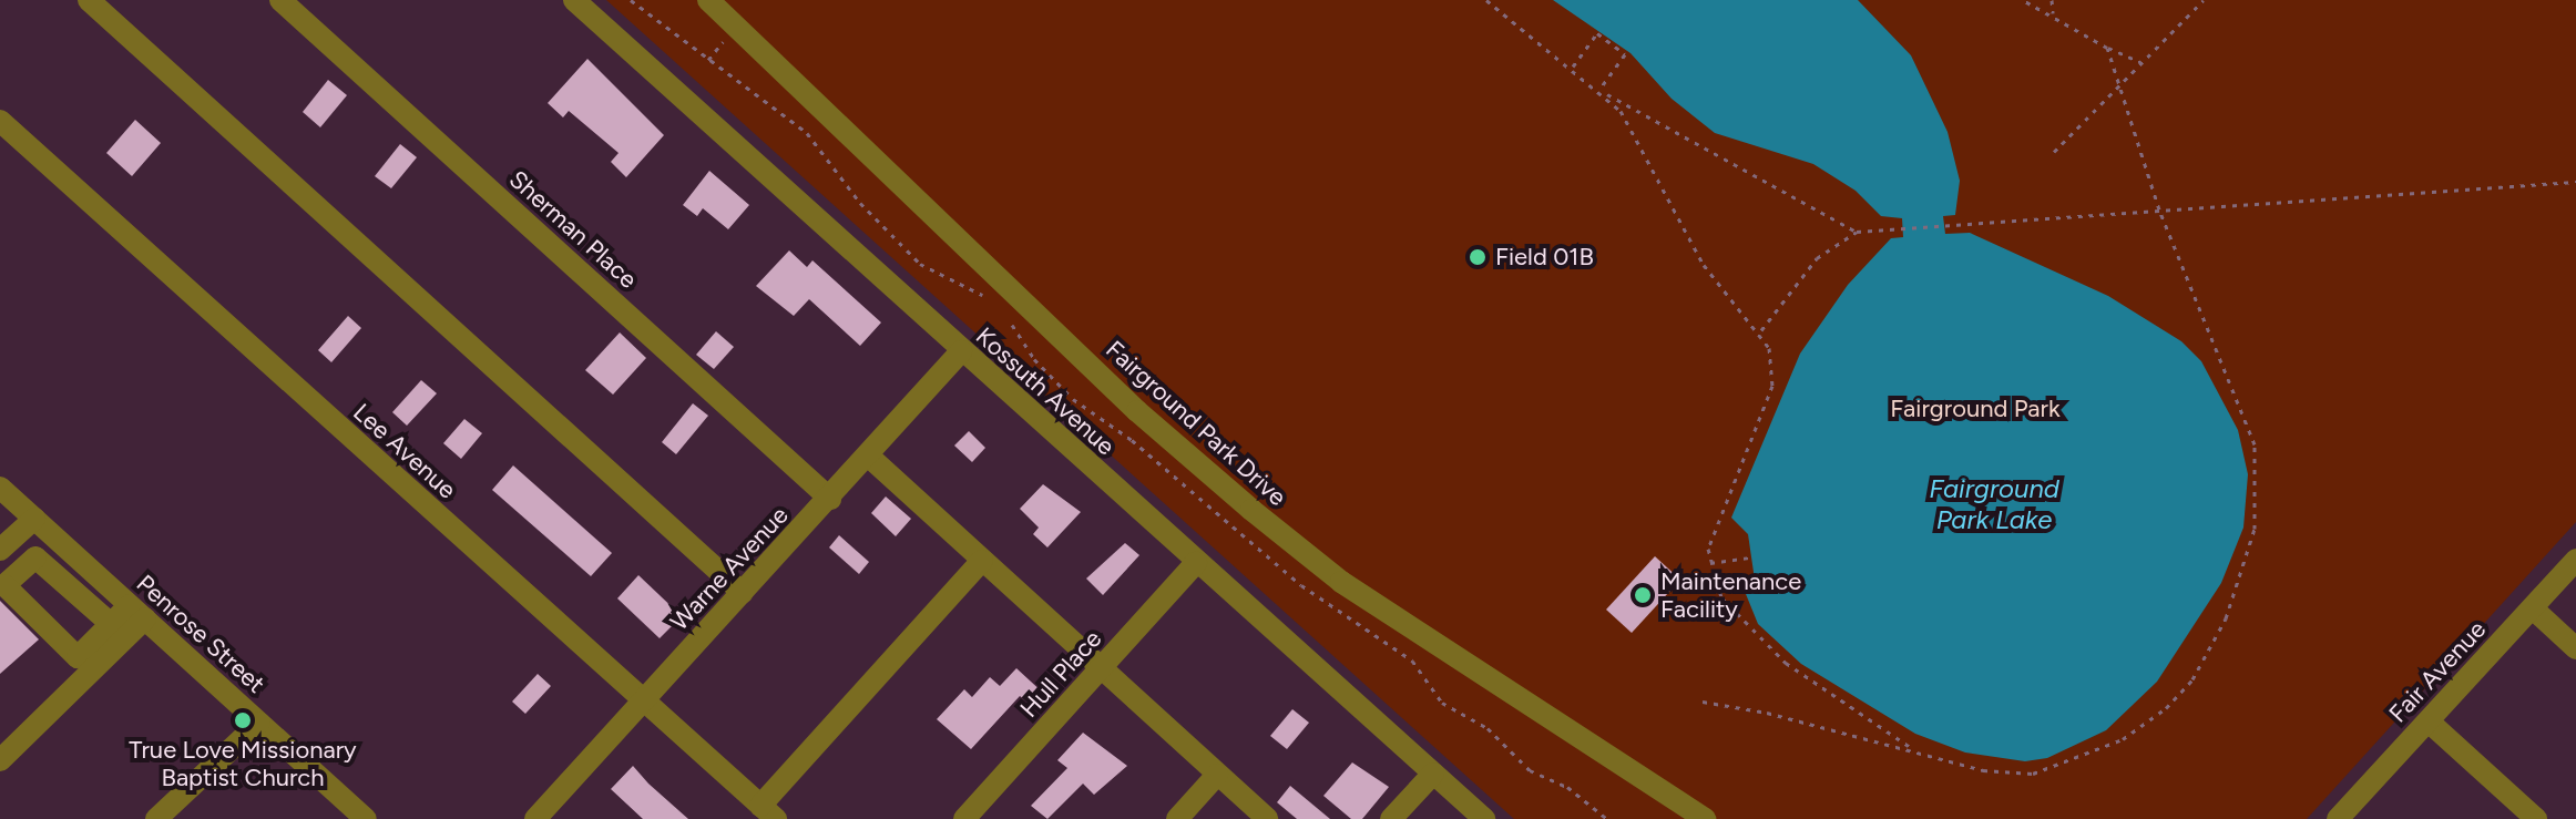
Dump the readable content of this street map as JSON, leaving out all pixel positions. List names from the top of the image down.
{
  "streets": {
    "street": [
      "Sherman Place",
      "Kossuth Avenue",
      "Fairground Park Drive",
      "Lee Avenue",
      "Warne Avenue",
      "Penrose Street",
      "Fair Avenue",
      "Hull Place"
    ]
  },
  "crossings": [
    ["Sherman Place", "Warne Avenue"],
    ["Kossuth Avenue", "Warne Avenue"],
    ["Kossuth Avenue", "Hull Place"],
    ["Lee Avenue", "Warne Avenue"]
  ],
  "water": ["Fairground Park Lake"],
  "parks": ["Fairground Park"],
  "places": ["Field 01B", "Maintenance Facility", "True Love Missionary Baptist Church"]
}
